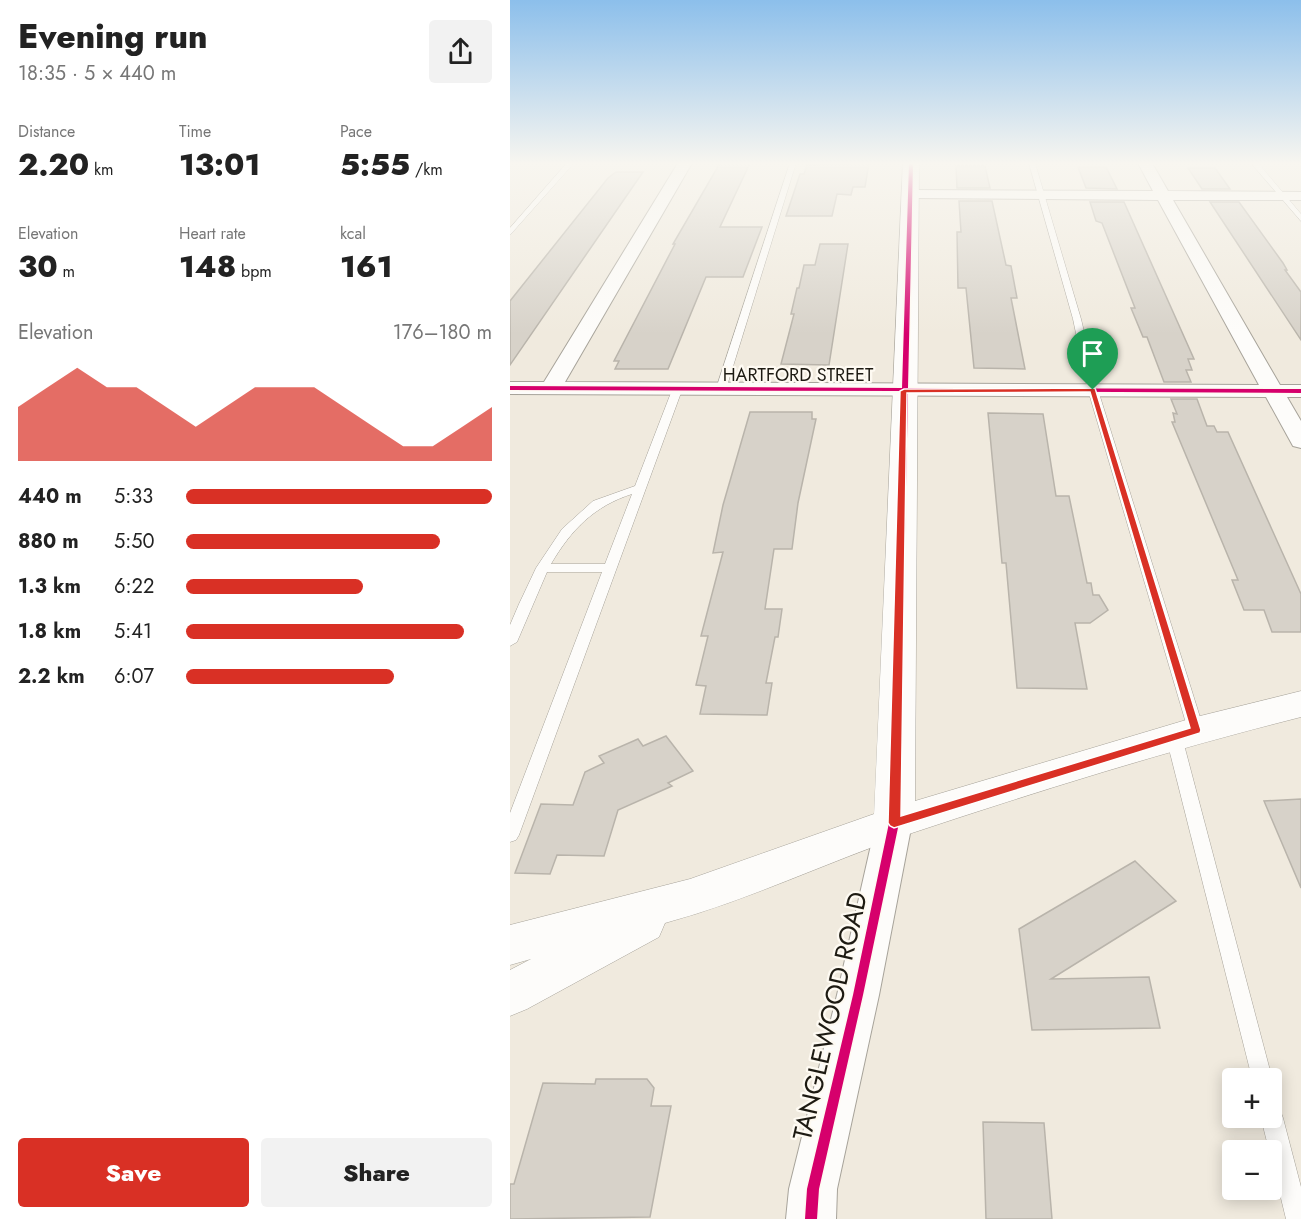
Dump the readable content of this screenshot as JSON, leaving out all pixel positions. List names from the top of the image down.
{
  "streets": {
    "street": ["HARTFORD STREET", "TANGLEWOOD ROAD"]
  },
  "page": {
    "heading": ["Evening run", "18:35 · 5 × 440 m"],
    "stats": [
      ["Distance", "2.20 km"],
      ["Time", "13:01"],
      ["Pace", "5:55 /km"],
      ["Elevation", "30 m"],
      ["Heart rate", "148 bpm"],
      ["kcal", "161"]
    ],
    "chart": ["Elevation", "176–180 m"],
    "list": [
      {
        "name": "440 m",
        "note": "5:33"
      },
      {
        "name": "880 m",
        "note": "5:50"
      },
      {
        "name": "1.3 km",
        "note": "6:22"
      },
      {
        "name": "1.8 km",
        "note": "5:41"
      },
      {
        "name": "2.2 km",
        "note": "6:07"
      }
    ],
    "map_buttons": ["+", "−"],
    "buttons": ["Save", "Share"]
  }
}
